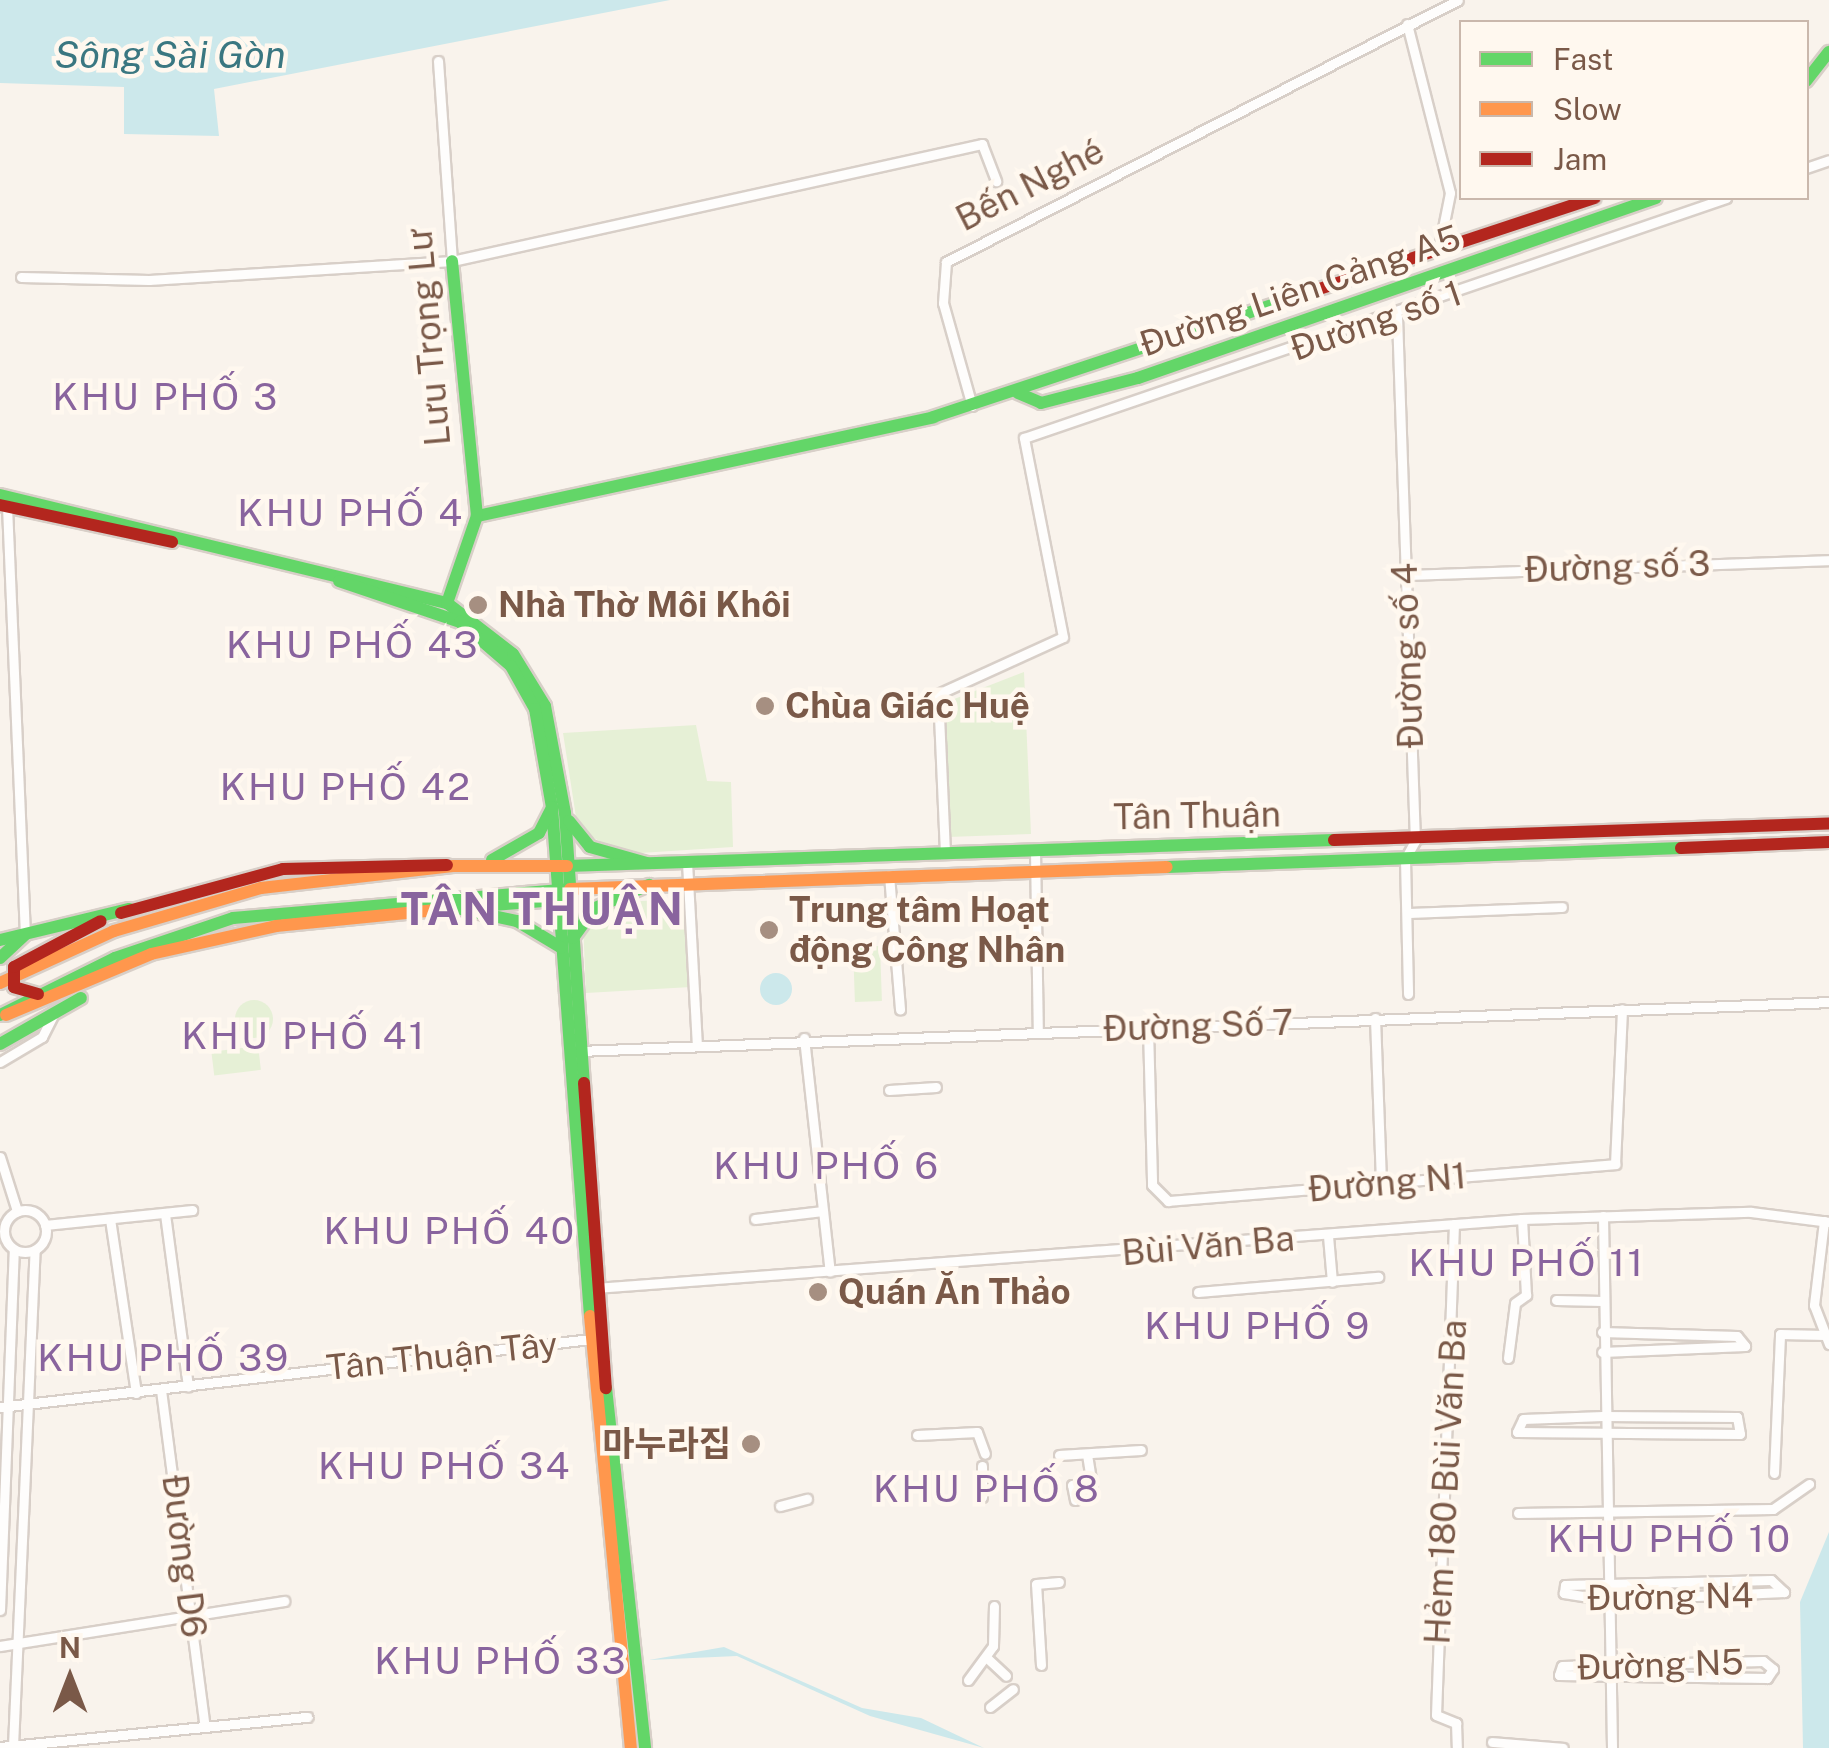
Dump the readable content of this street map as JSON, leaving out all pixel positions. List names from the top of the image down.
{
  "streets": {
    "main road": ["Đường Liên Cảng A5", "Lưu Trọng Lư", "Tân Thuận"],
    "street": [
      "Bến Nghé",
      "Đường số 1",
      "Đường số 3",
      "Đường số 4",
      "Đường Số 7",
      "Đường N1",
      "Bùi Văn Ba",
      "Tân Thuận Tây",
      "Hẻm 180 Bùi Văn Ba",
      "Đường D6",
      "Đường N4",
      "Đường N5"
    ]
  },
  "crossings": [
    ["Bến Nghé", "Đường Liên Cảng A5"],
    ["Đường số 1", "Đường số 4"],
    ["Đường số 1", "Tân Thuận"],
    ["Đường số 3", "Đường số 4"],
    ["Đường số 4", "Tân Thuận"],
    ["Đường Số 7", "Đường N1"],
    ["Bùi Văn Ba", "Hẻm 180 Bùi Văn Ba"]
  ],
  "districts": [
    "KHU PHỐ 3",
    "KHU PHỐ 4",
    "KHU PHỐ 43",
    "KHU PHỐ 42",
    "TÂN THUẬN",
    "KHU PHỐ 41",
    "KHU PHỐ 6",
    "KHU PHỐ 40",
    "KHU PHỐ 11",
    "KHU PHỐ 9",
    "KHU PHỐ 39",
    "KHU PHỐ 34",
    "KHU PHỐ 8",
    "KHU PHỐ 10",
    "KHU PHỐ 33"
  ],
  "water": ["Sông Sài Gòn"],
  "places": [
    "Nhà Thờ Môi Khôi",
    "Chùa Giác Huệ",
    "Trung tâm Hoạt động Công Nhân",
    "Quán Ăn Thảo",
    "마누라집"
  ],
  "legend": ["Fast", "Slow", "Jam"],
  "north": "top"
}
